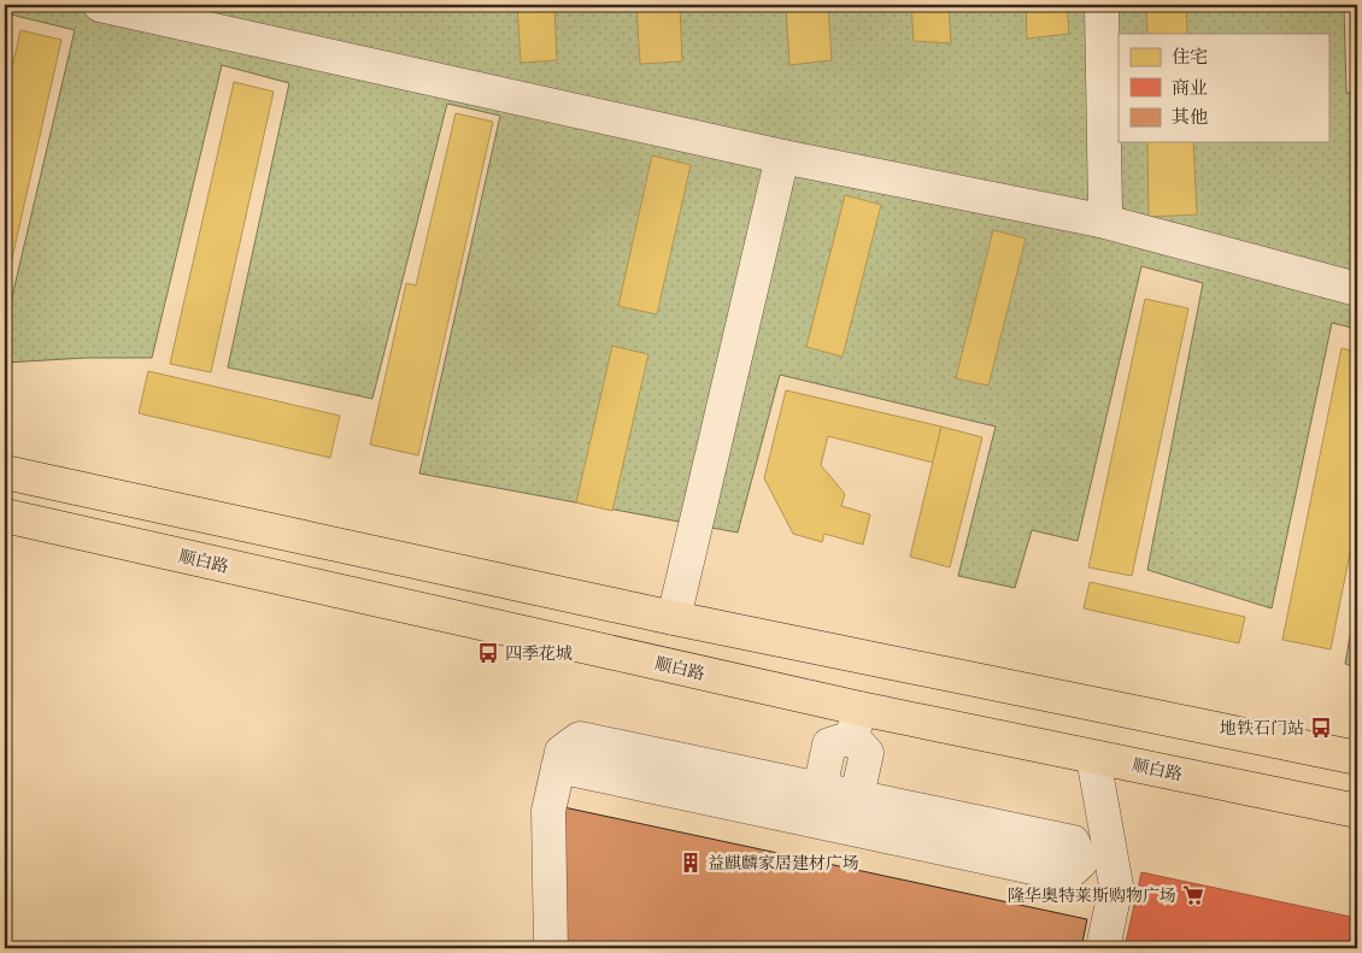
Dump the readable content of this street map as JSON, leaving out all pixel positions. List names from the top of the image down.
{
  "streets": {
    "main road": ["顺白路"]
  },
  "places": {
    "bus stop": ["四季花城", "地铁石门站"],
    "building": ["益麒麟家居建材广场"],
    "supermarket": ["隆华奥特莱斯购物广场"]
  },
  "legend": ["住宅", "商业", "其他"]
}
